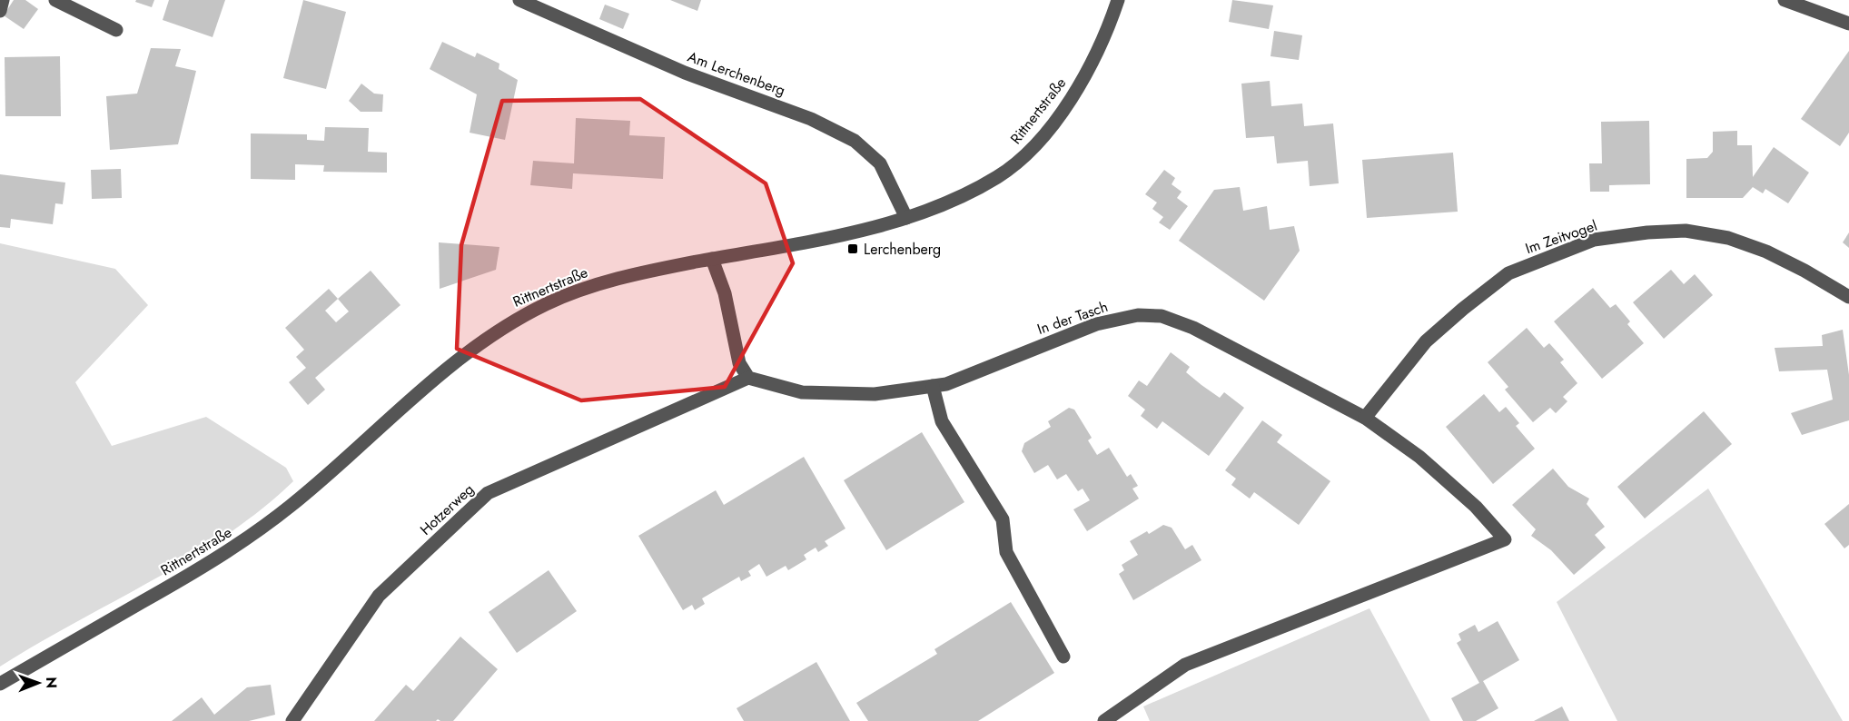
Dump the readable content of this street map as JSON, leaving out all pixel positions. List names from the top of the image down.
{
  "streets": {
    "street": [
      "Am Lerchenberg",
      "Rittnertstraße",
      "Im Zeitvogel",
      "In der Tasch",
      "Hotzerweg"
    ]
  },
  "crossings": [
    ["Am Lerchenberg", "Rittnertstraße"],
    ["Im Zeitvogel", "In der Tasch"],
    ["In der Tasch", "Hotzerweg"]
  ],
  "places": {
    "transit": ["Lerchenberg"]
  },
  "north": "right"
}
